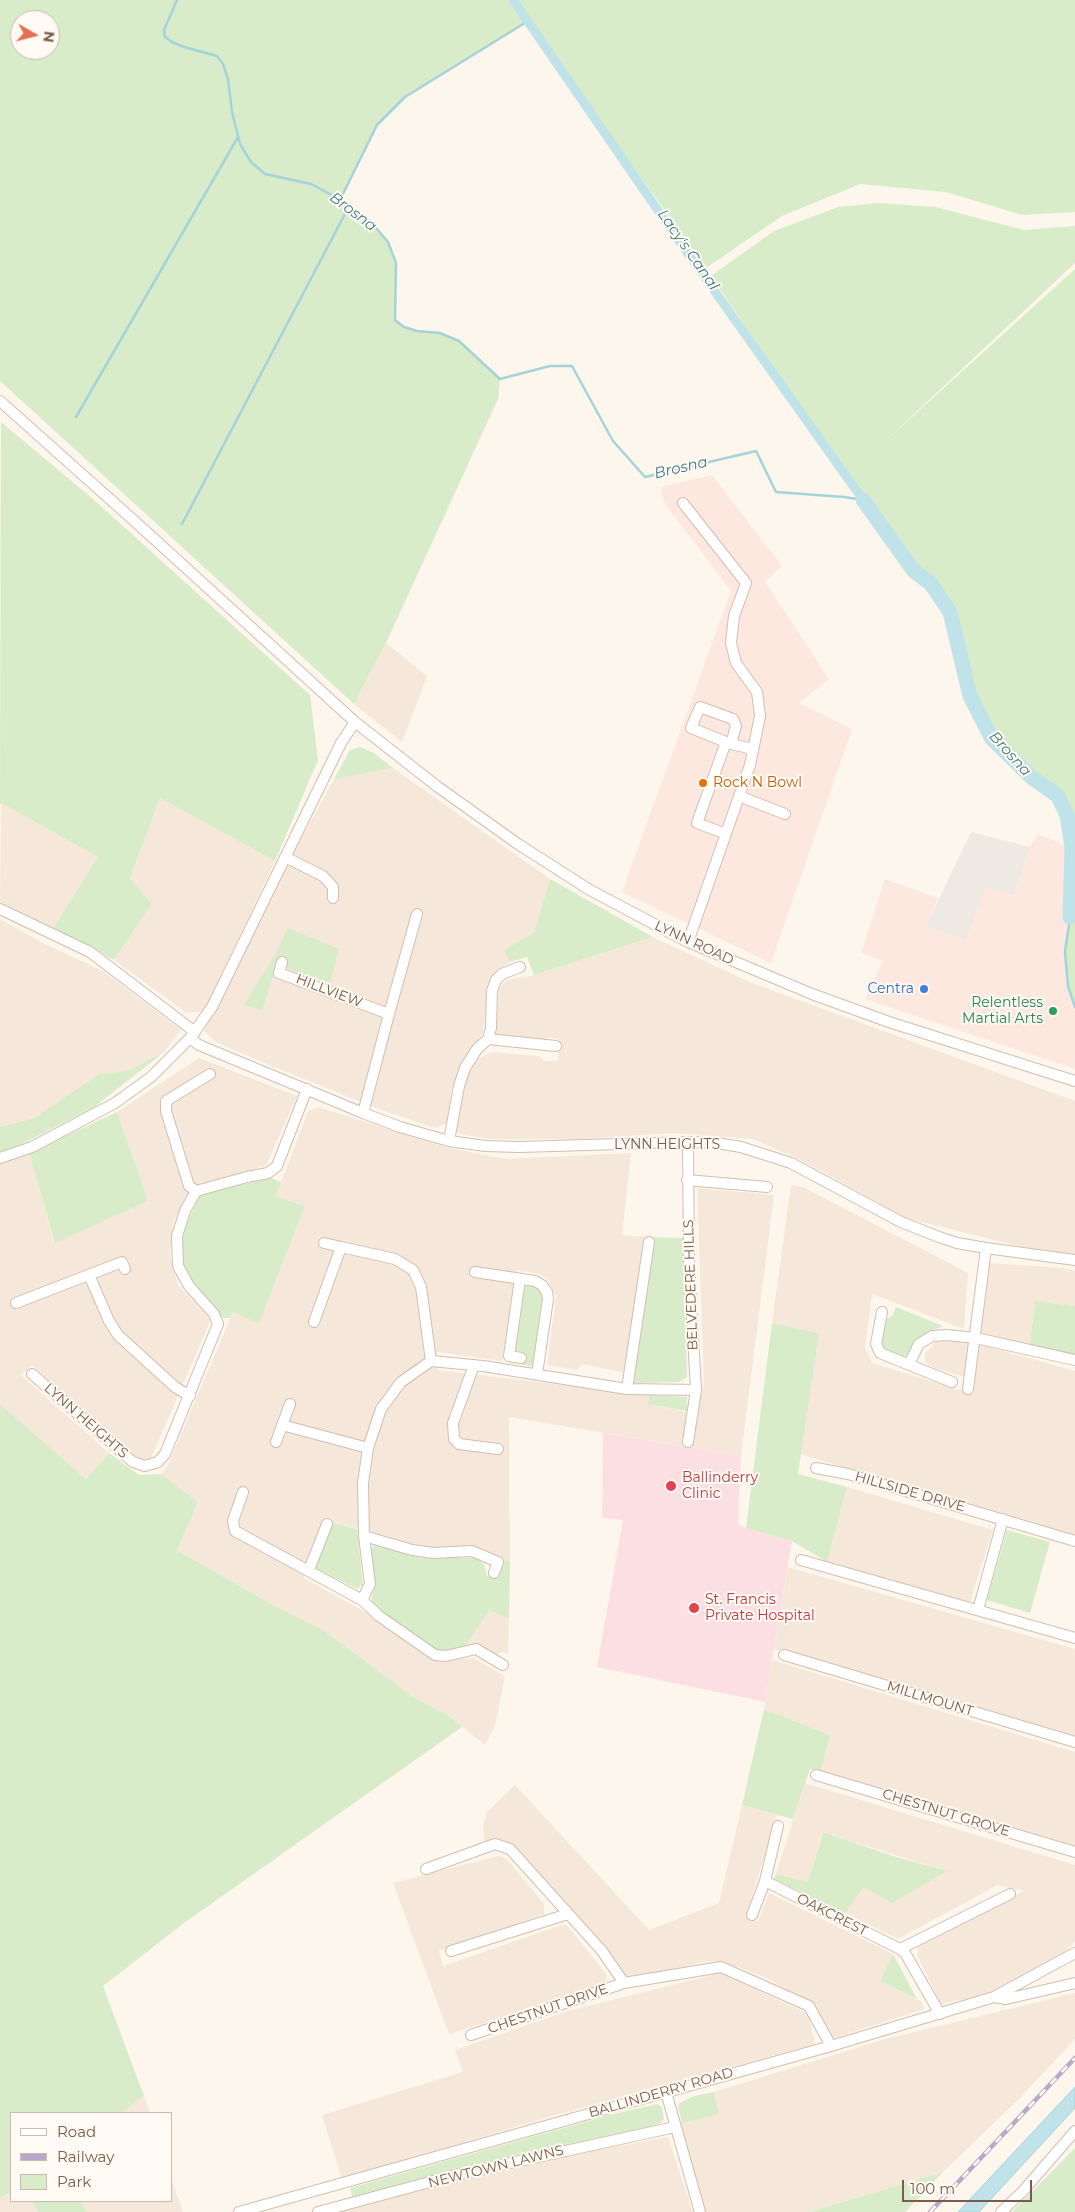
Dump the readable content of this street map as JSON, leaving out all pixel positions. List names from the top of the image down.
{
  "streets": {
    "street": [
      "LYNN ROAD",
      "HILLVIEW",
      "LYNN HEIGHTS",
      "BELVEDERE HILLS",
      "HILLSIDE DRIVE",
      "MILLMOUNT",
      "CHESTNUT GROVE",
      "OAKCREST",
      "CHESTNUT DRIVE",
      "BALLINDERRY ROAD",
      "NEWTOWN LAWNS"
    ]
  },
  "crossings": [
    ["LYNN HEIGHTS", "BELVEDERE HILLS"],
    ["OAKCREST", "BALLINDERRY ROAD"],
    ["CHESTNUT DRIVE", "BALLINDERRY ROAD"]
  ],
  "water": ["Brosna", "Lacy's Canal"],
  "places": [
    "Rock N Bowl",
    "Centra",
    "Relentless Martial Arts",
    "Ballinderry Clinic",
    "St. Francis Private Hospital"
  ],
  "legend": ["Road", "Railway", "Park"],
  "scale_bar": "100 m",
  "north": "right"
}
